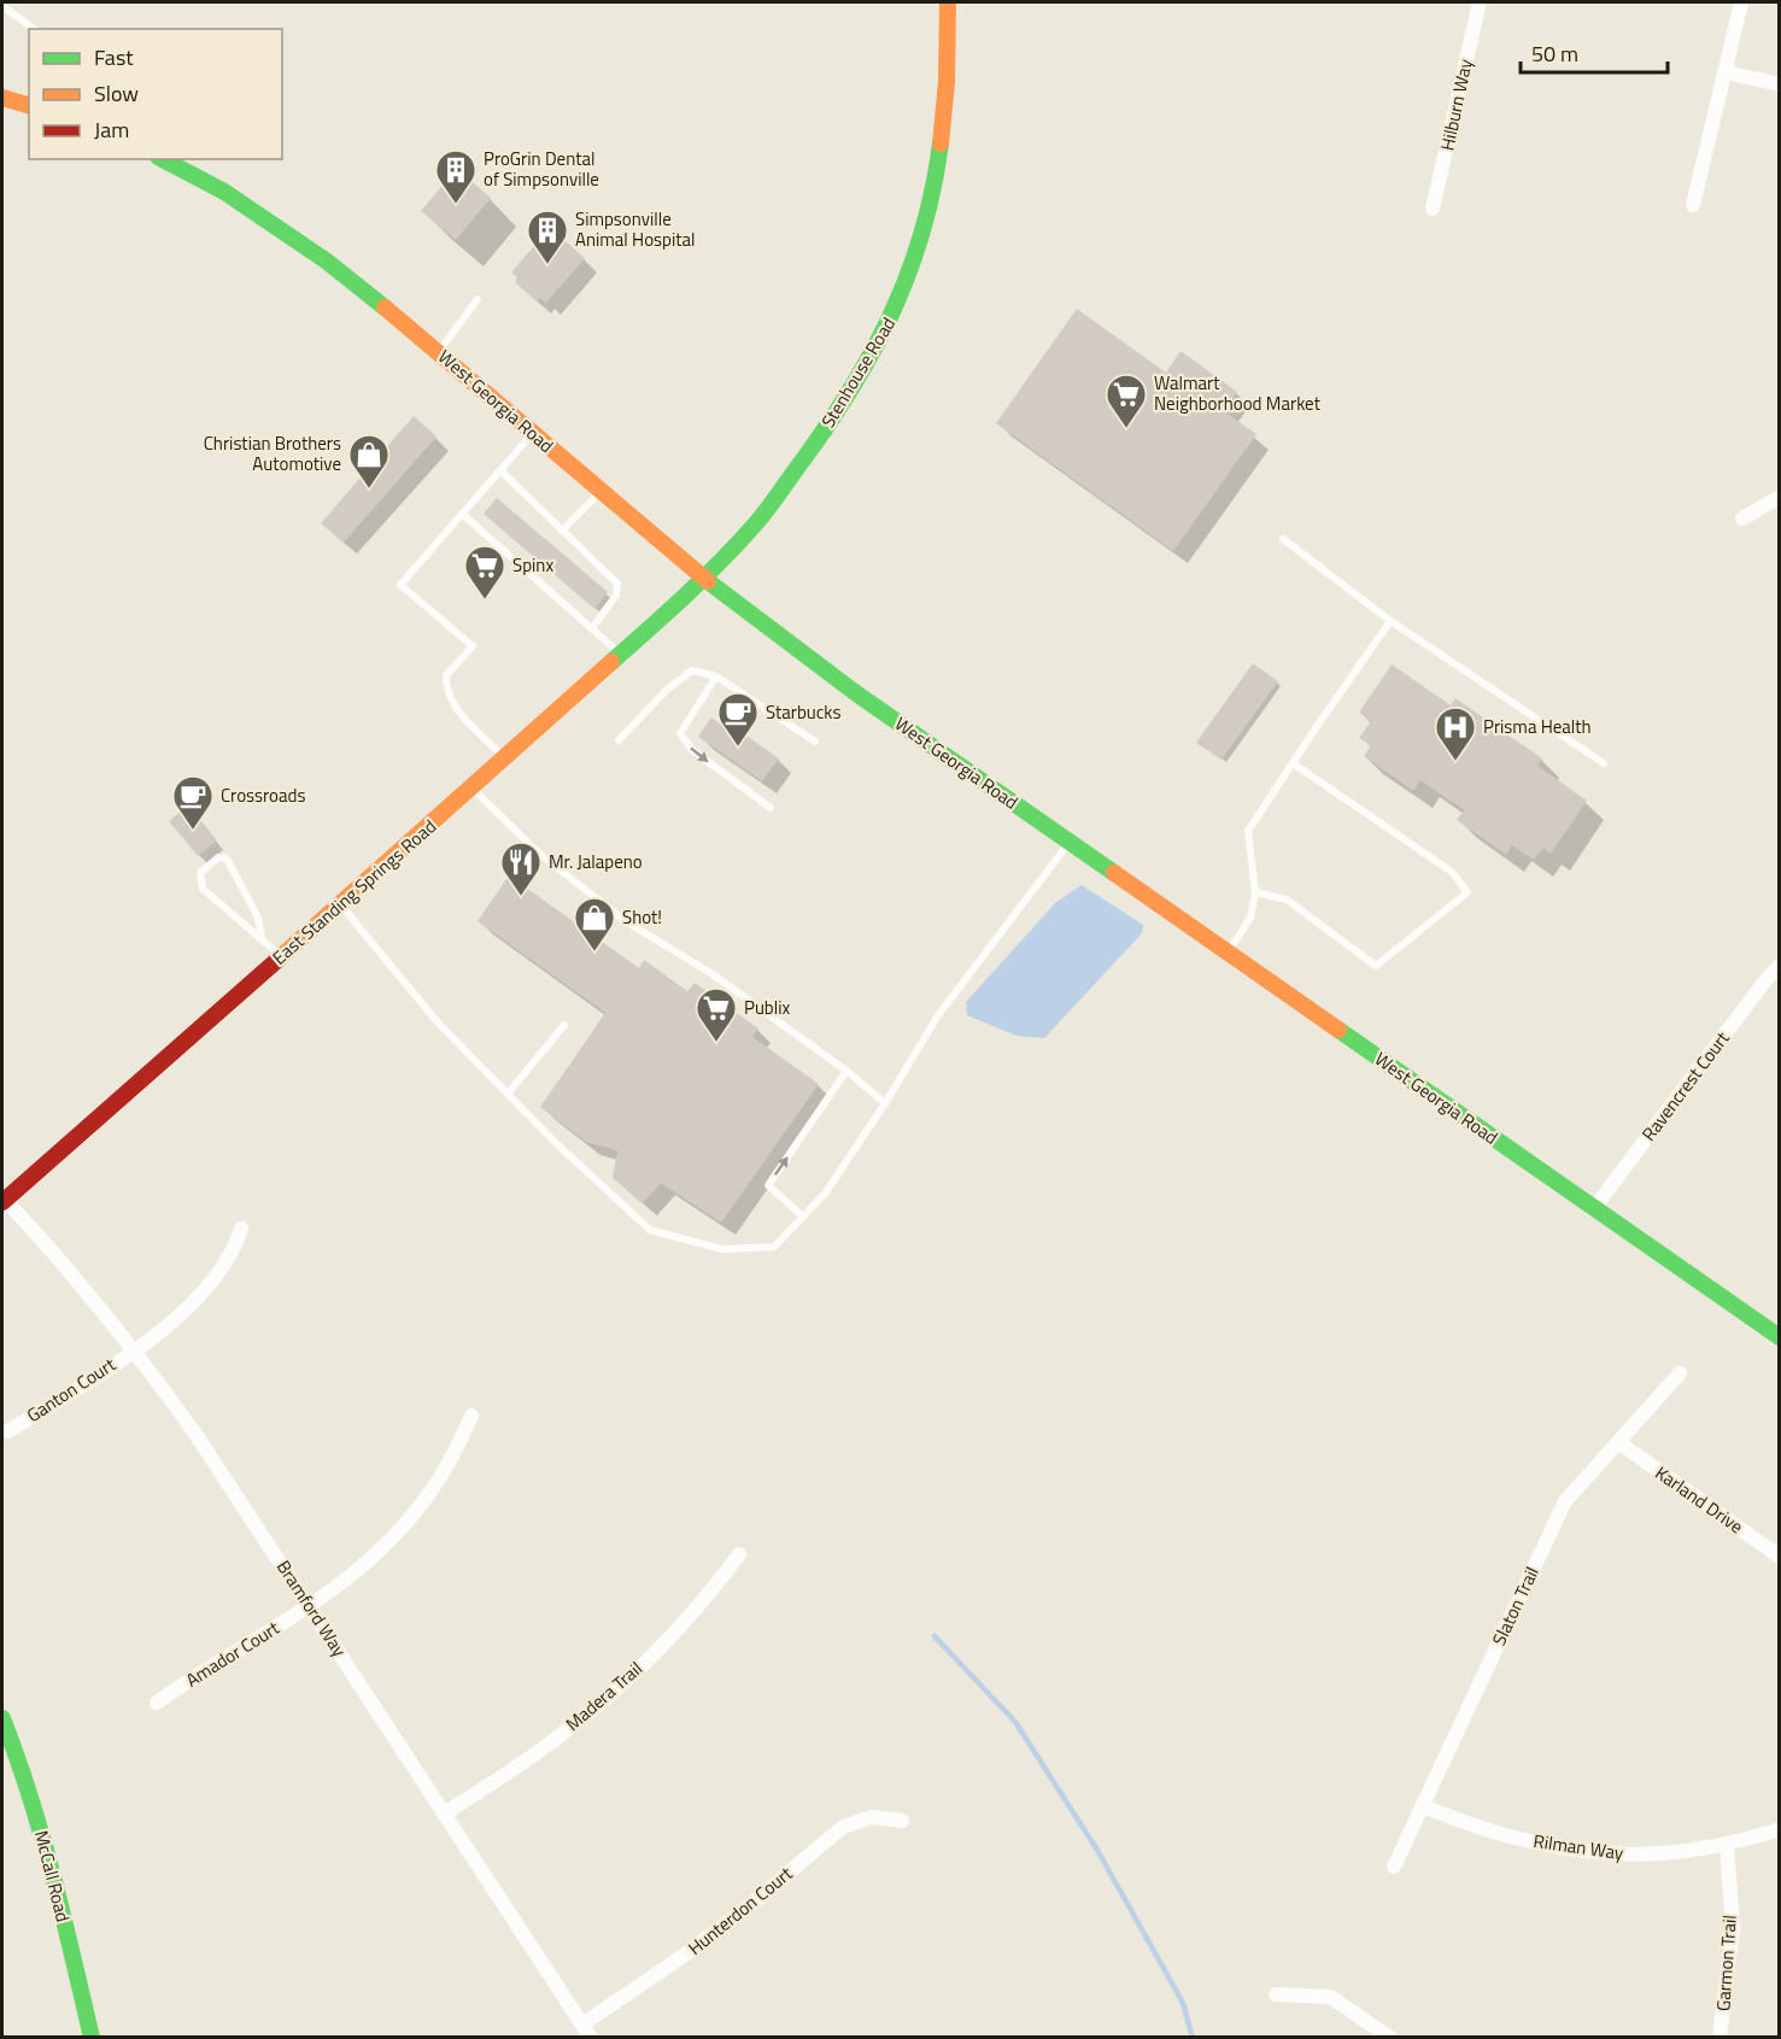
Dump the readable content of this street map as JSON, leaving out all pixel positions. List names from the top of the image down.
{
  "streets": {
    "main road": [
      "Stenhouse Road",
      "West Georgia Road",
      "East Standing Springs Road",
      "McCall Road"
    ],
    "street": [
      "Hilburn Way",
      "Ravencrest Court",
      "Ganton Court",
      "Karland Drive",
      "Slaton Trail",
      "Bramford Way",
      "Amador Court",
      "Madera Trail",
      "Rilman Way",
      "Hunterdon Court",
      "Garmon Trail"
    ]
  },
  "crossings": [
    ["Stenhouse Road", "West Georgia Road"],
    ["Stenhouse Road", "East Standing Springs Road"],
    ["West Georgia Road", "East Standing Springs Road"],
    ["West Georgia Road", "Ravencrest Court"],
    ["East Standing Springs Road", "Bramford Way"],
    ["Ganton Court", "Bramford Way"],
    ["Karland Drive", "Slaton Trail"],
    ["Slaton Trail", "Rilman Way"],
    ["Bramford Way", "Amador Court"],
    ["Bramford Way", "Madera Trail"],
    ["Bramford Way", "Hunterdon Court"],
    ["Rilman Way", "Garmon Trail"]
  ],
  "places": {
    "building": ["ProGrin Dental of Simpsonville", "Simpsonville Animal Hospital"],
    "supermarket": ["Walmart Neighborhood Market", "Spinx", "Publix"],
    "shop": ["Christian Brothers Automotive", "Shot!"],
    "cafe": ["Starbucks", "Crossroads"],
    "hospital": ["Prisma Health"],
    "restaurant": ["Mr. Jalapeno"]
  },
  "legend": ["Fast", "Slow", "Jam"],
  "scale_bar": "50 m"
}
